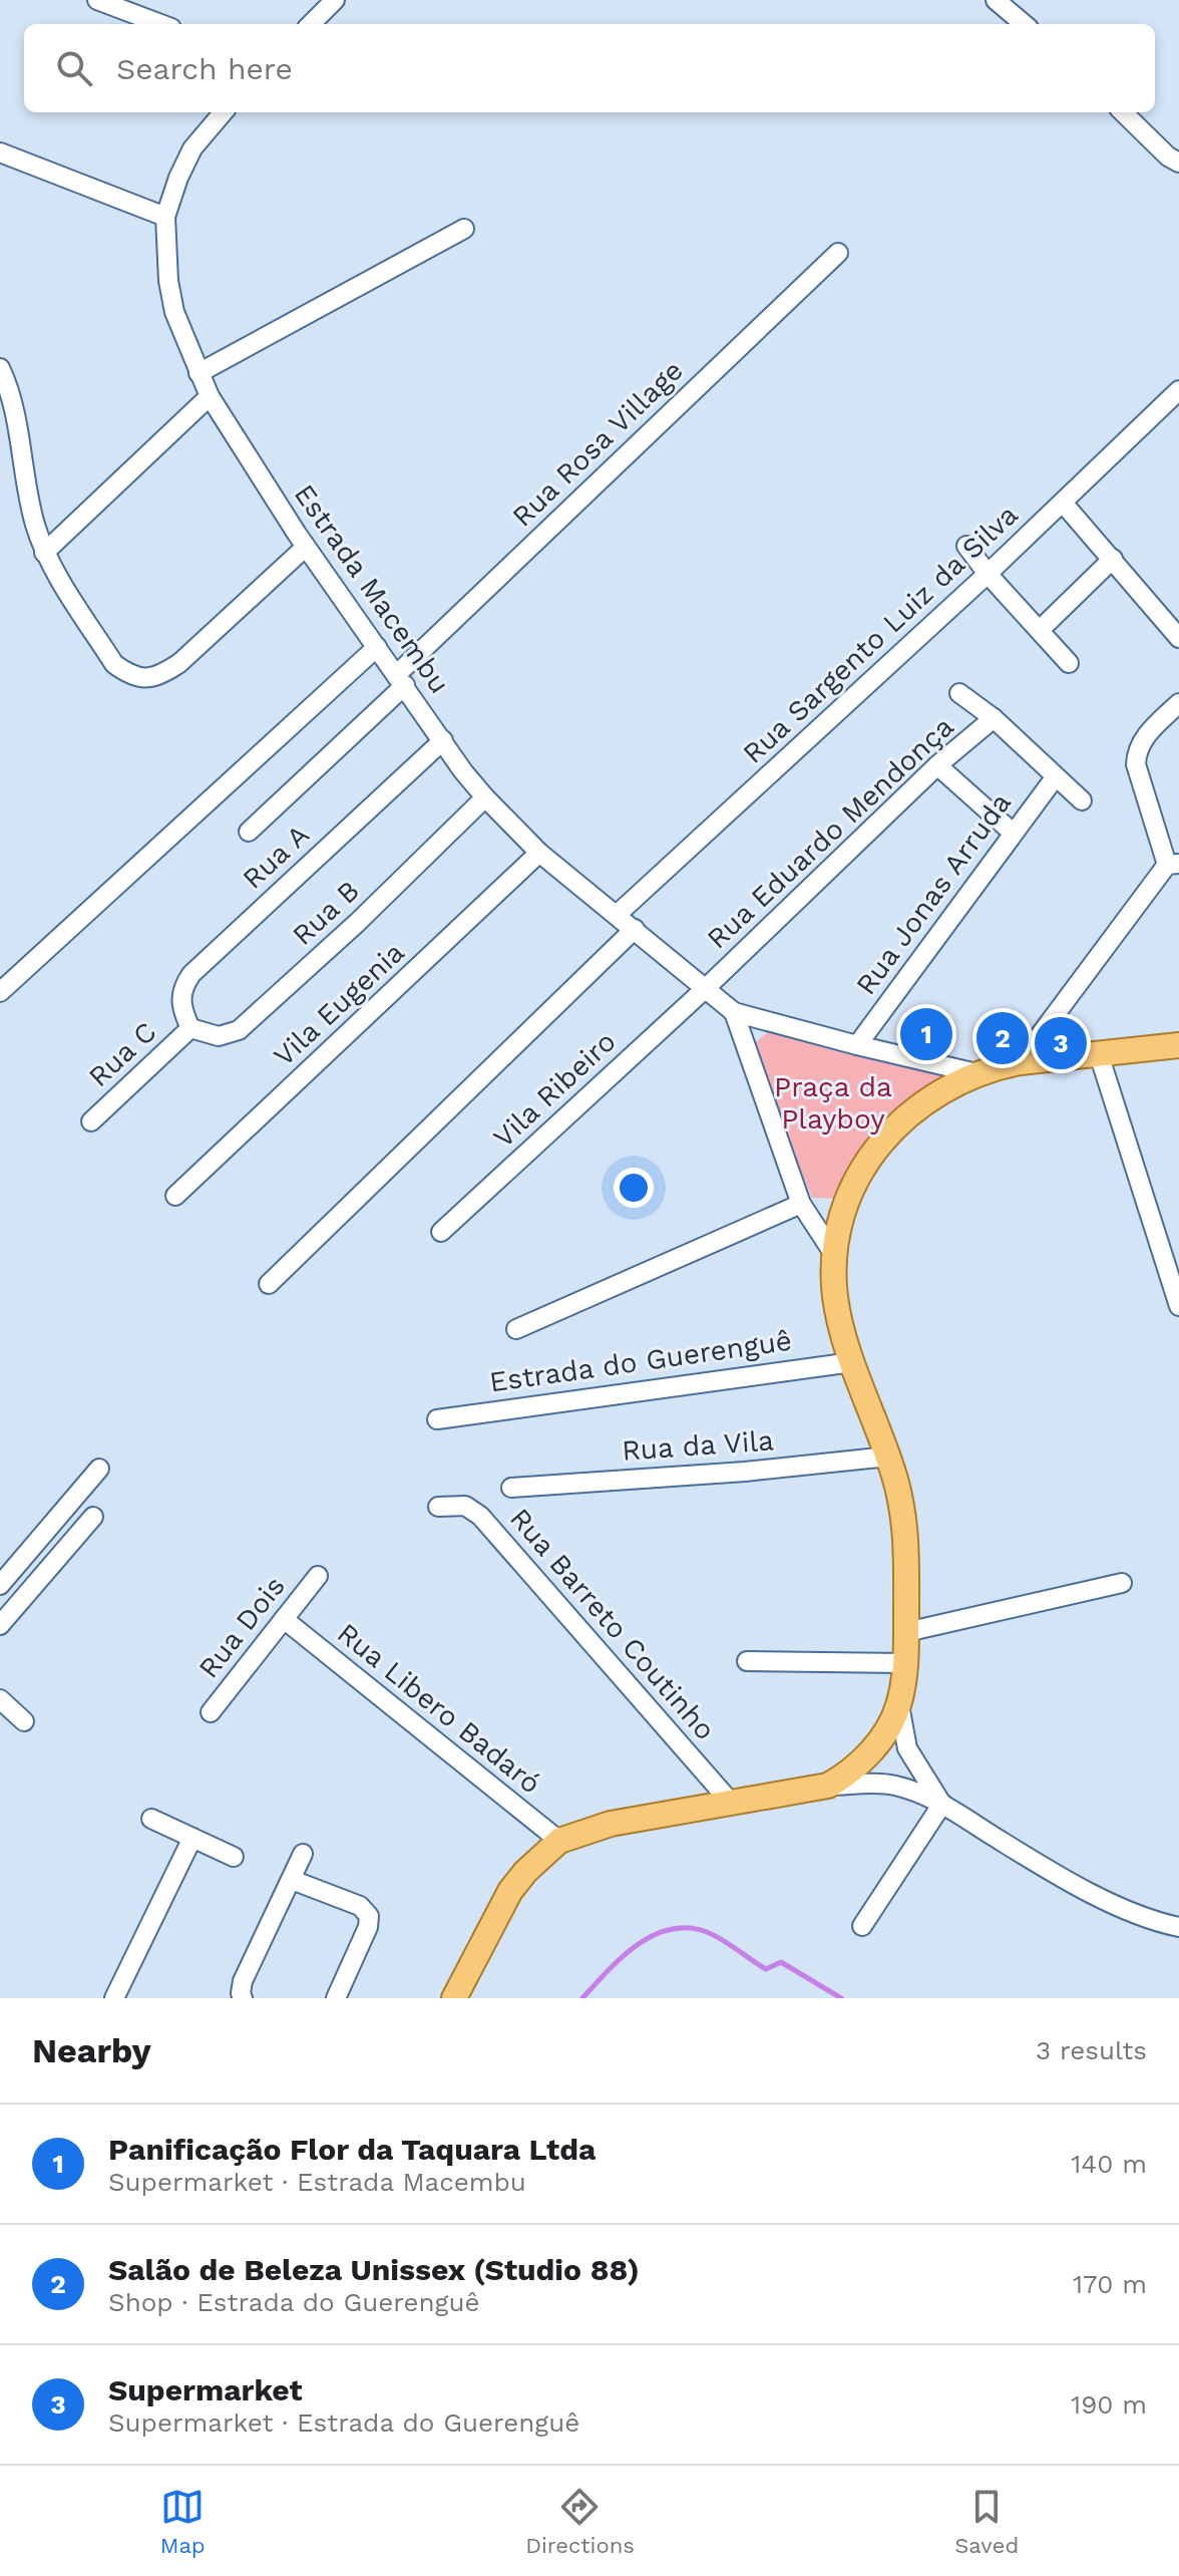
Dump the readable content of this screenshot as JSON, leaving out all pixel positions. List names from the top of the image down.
{
  "streets": {
    "street": [
      "Rua Rosa Village",
      "Estrada Macembu",
      "Rua Sargento Luiz da Silva",
      "Rua Eduardo Mendonça",
      "Rua A",
      "Rua Jonas Arruda",
      "Rua B",
      "Vila Eugenia",
      "Rua C",
      "Vila Ribeiro",
      "Estrada do Guerenguê",
      "Rua da Vila",
      "Rua Barreto Coutinho",
      "Rua Dois",
      "Rua Libero Badaró"
    ]
  },
  "crossings": [
    ["Rua Rosa Village", "Estrada Macembu"],
    ["Estrada Macembu", "Rua Sargento Luiz da Silva"],
    ["Estrada Macembu", "Rua Eduardo Mendonça"],
    ["Estrada Macembu", "Rua A"],
    ["Estrada Macembu", "Rua Jonas Arruda"],
    ["Estrada Macembu", "Rua B"],
    ["Estrada Macembu", "Vila Eugenia"],
    ["Estrada Macembu", "Vila Ribeiro"],
    ["Rua Eduardo Mendonça", "Vila Ribeiro"],
    ["Rua A", "Rua B"],
    ["Rua A", "Rua C"],
    ["Rua B", "Rua C"],
    ["Rua Dois", "Rua Libero Badaró"]
  ],
  "parks": ["Praça da Playboy"],
  "page": {
    "search": "Search here",
    "pins": ["1", "2", "3"],
    "heading": ["Nearby", "3 results"],
    "list": [
      {
        "mark": "1",
        "name": "Panificação Flor da Taquara Ltda",
        "note": "Supermarket · Estrada Macembu",
        "value": "140 m"
      },
      {
        "mark": "2",
        "name": "Salão de Beleza Unissex (Studio 88)",
        "note": "Shop · Estrada do Guerenguê",
        "value": "170 m"
      },
      {
        "mark": "3",
        "name": "Supermarket",
        "note": "Supermarket · Estrada do Guerenguê",
        "value": "190 m"
      }
    ],
    "nav": ["Map", "Directions", "Saved"]
  }
}
